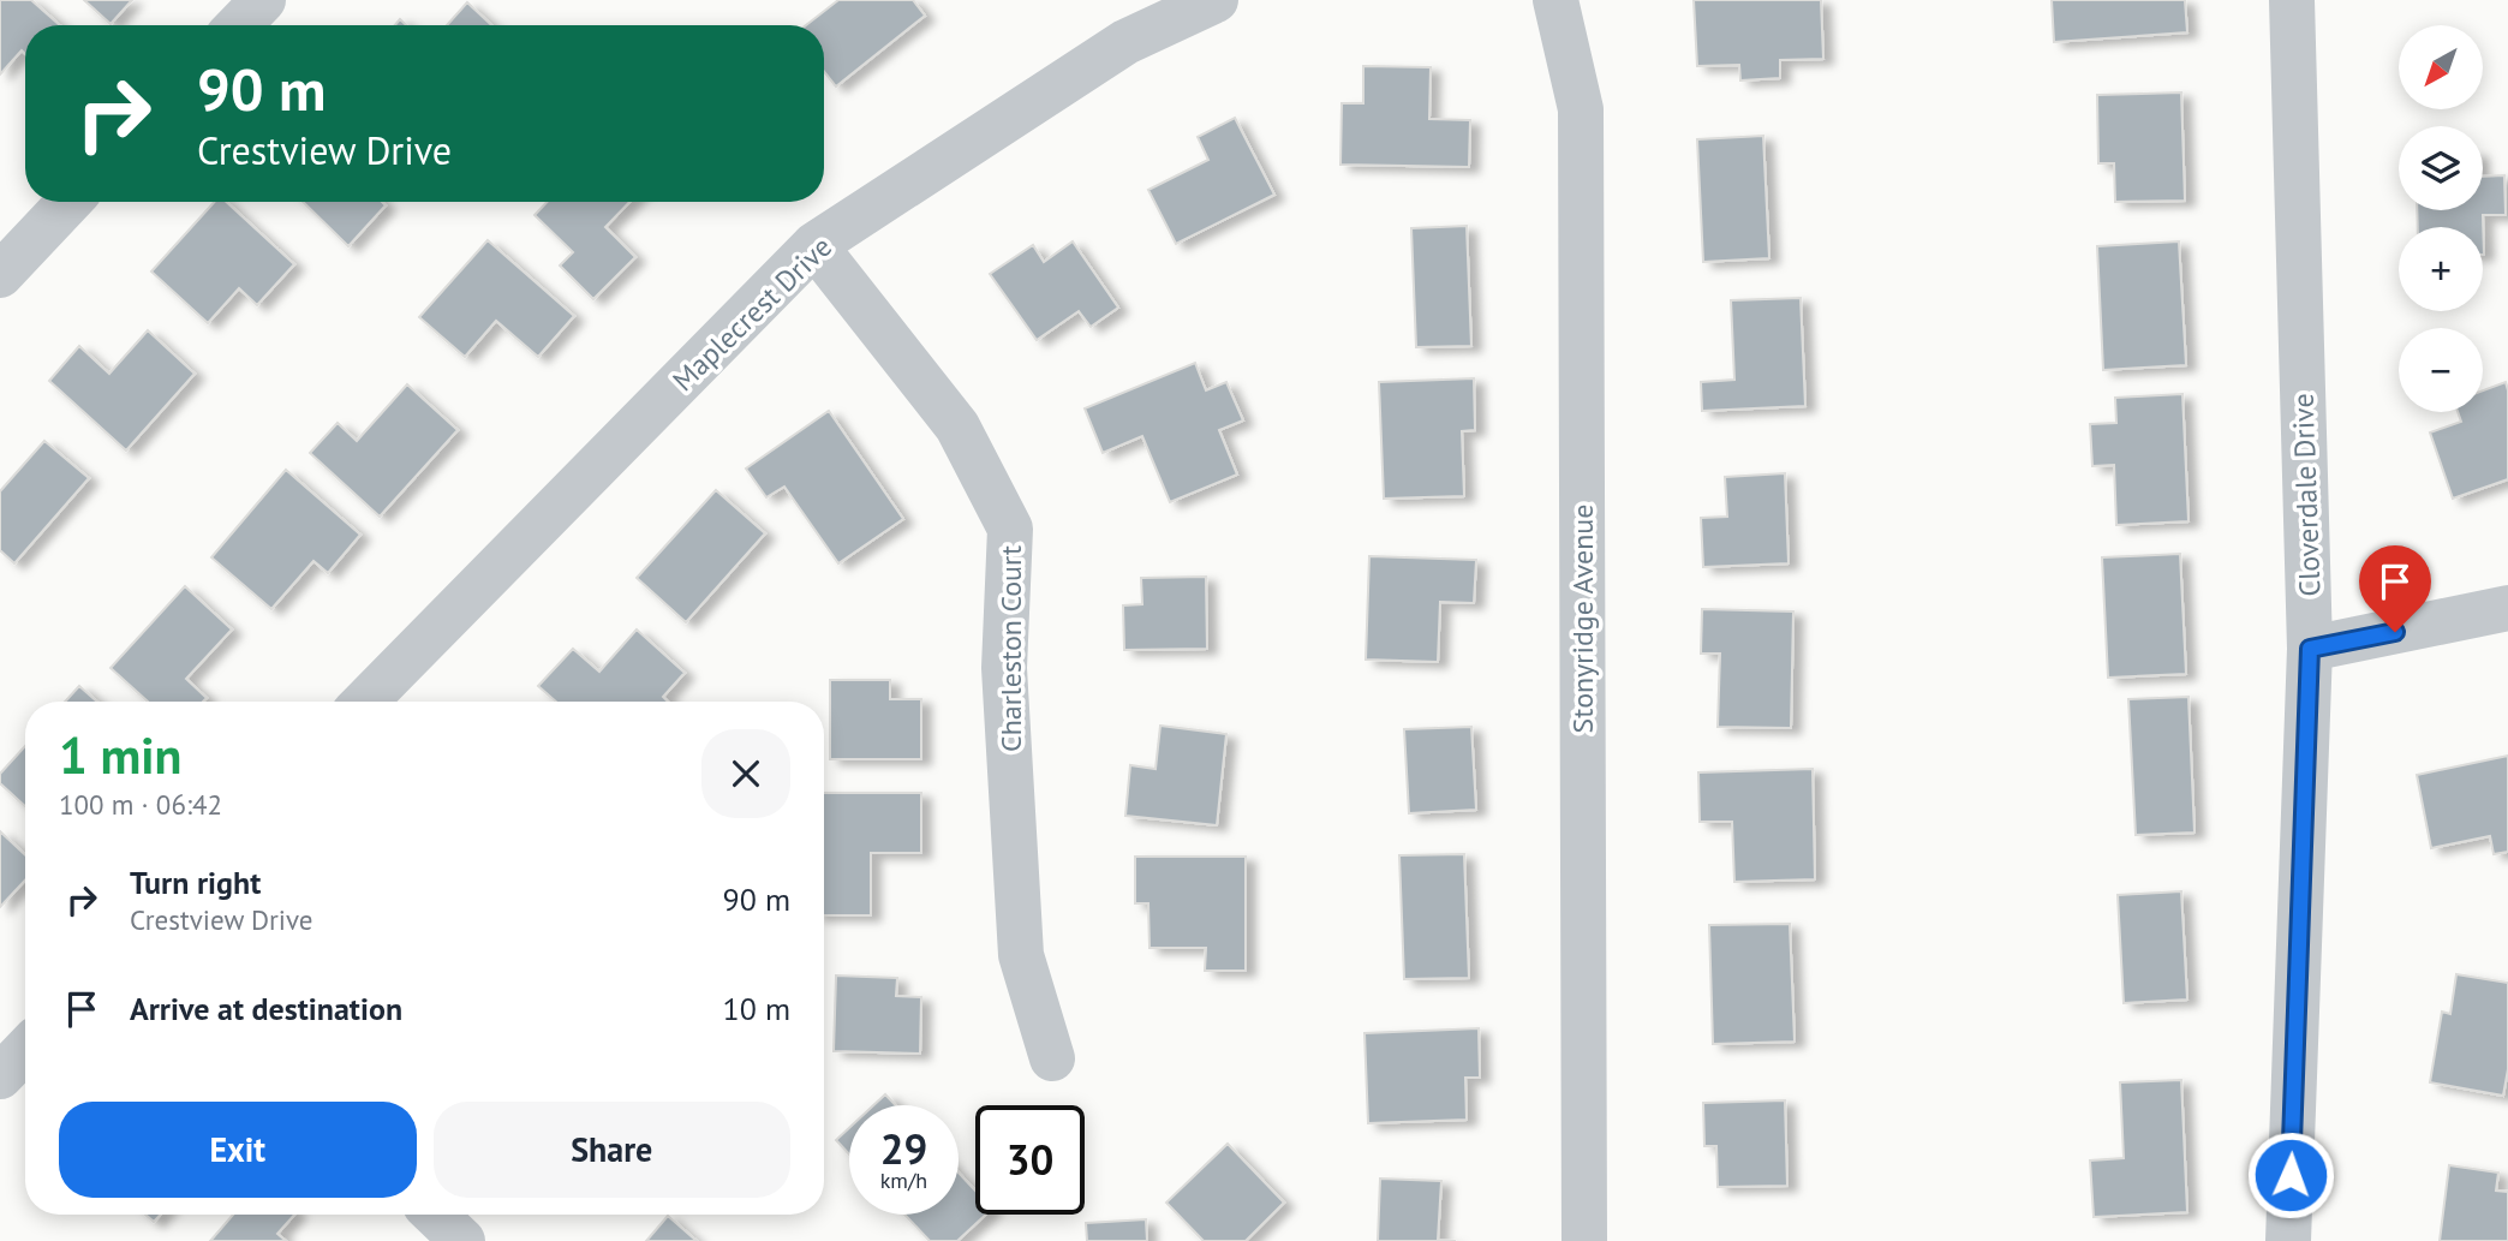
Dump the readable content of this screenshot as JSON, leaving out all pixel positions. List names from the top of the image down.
{
  "streets": {
    "street": [
      "Maplecrest Drive",
      "Cloverdale Drive",
      "Stonyridge Avenue",
      "Charleston Court"
    ]
  },
  "crossings": [
    ["Maplecrest Drive", "Charleston Court"]
  ],
  "north": "bottom left",
  "page": {
    "map_buttons": ["+", "−"],
    "turn": ["90 m", "Crestview Drive"],
    "heading": ["1 min", "100 m · 06:42"],
    "list": [
      {
        "name": "Turn right",
        "note": "Crestview Drive",
        "value": "90 m"
      },
      {
        "name": "Arrive at destination",
        "value": "10 m"
      }
    ],
    "buttons": ["Exit", "Share"],
    "speed": "29 km/h",
    "limit": "30"
  }
}
